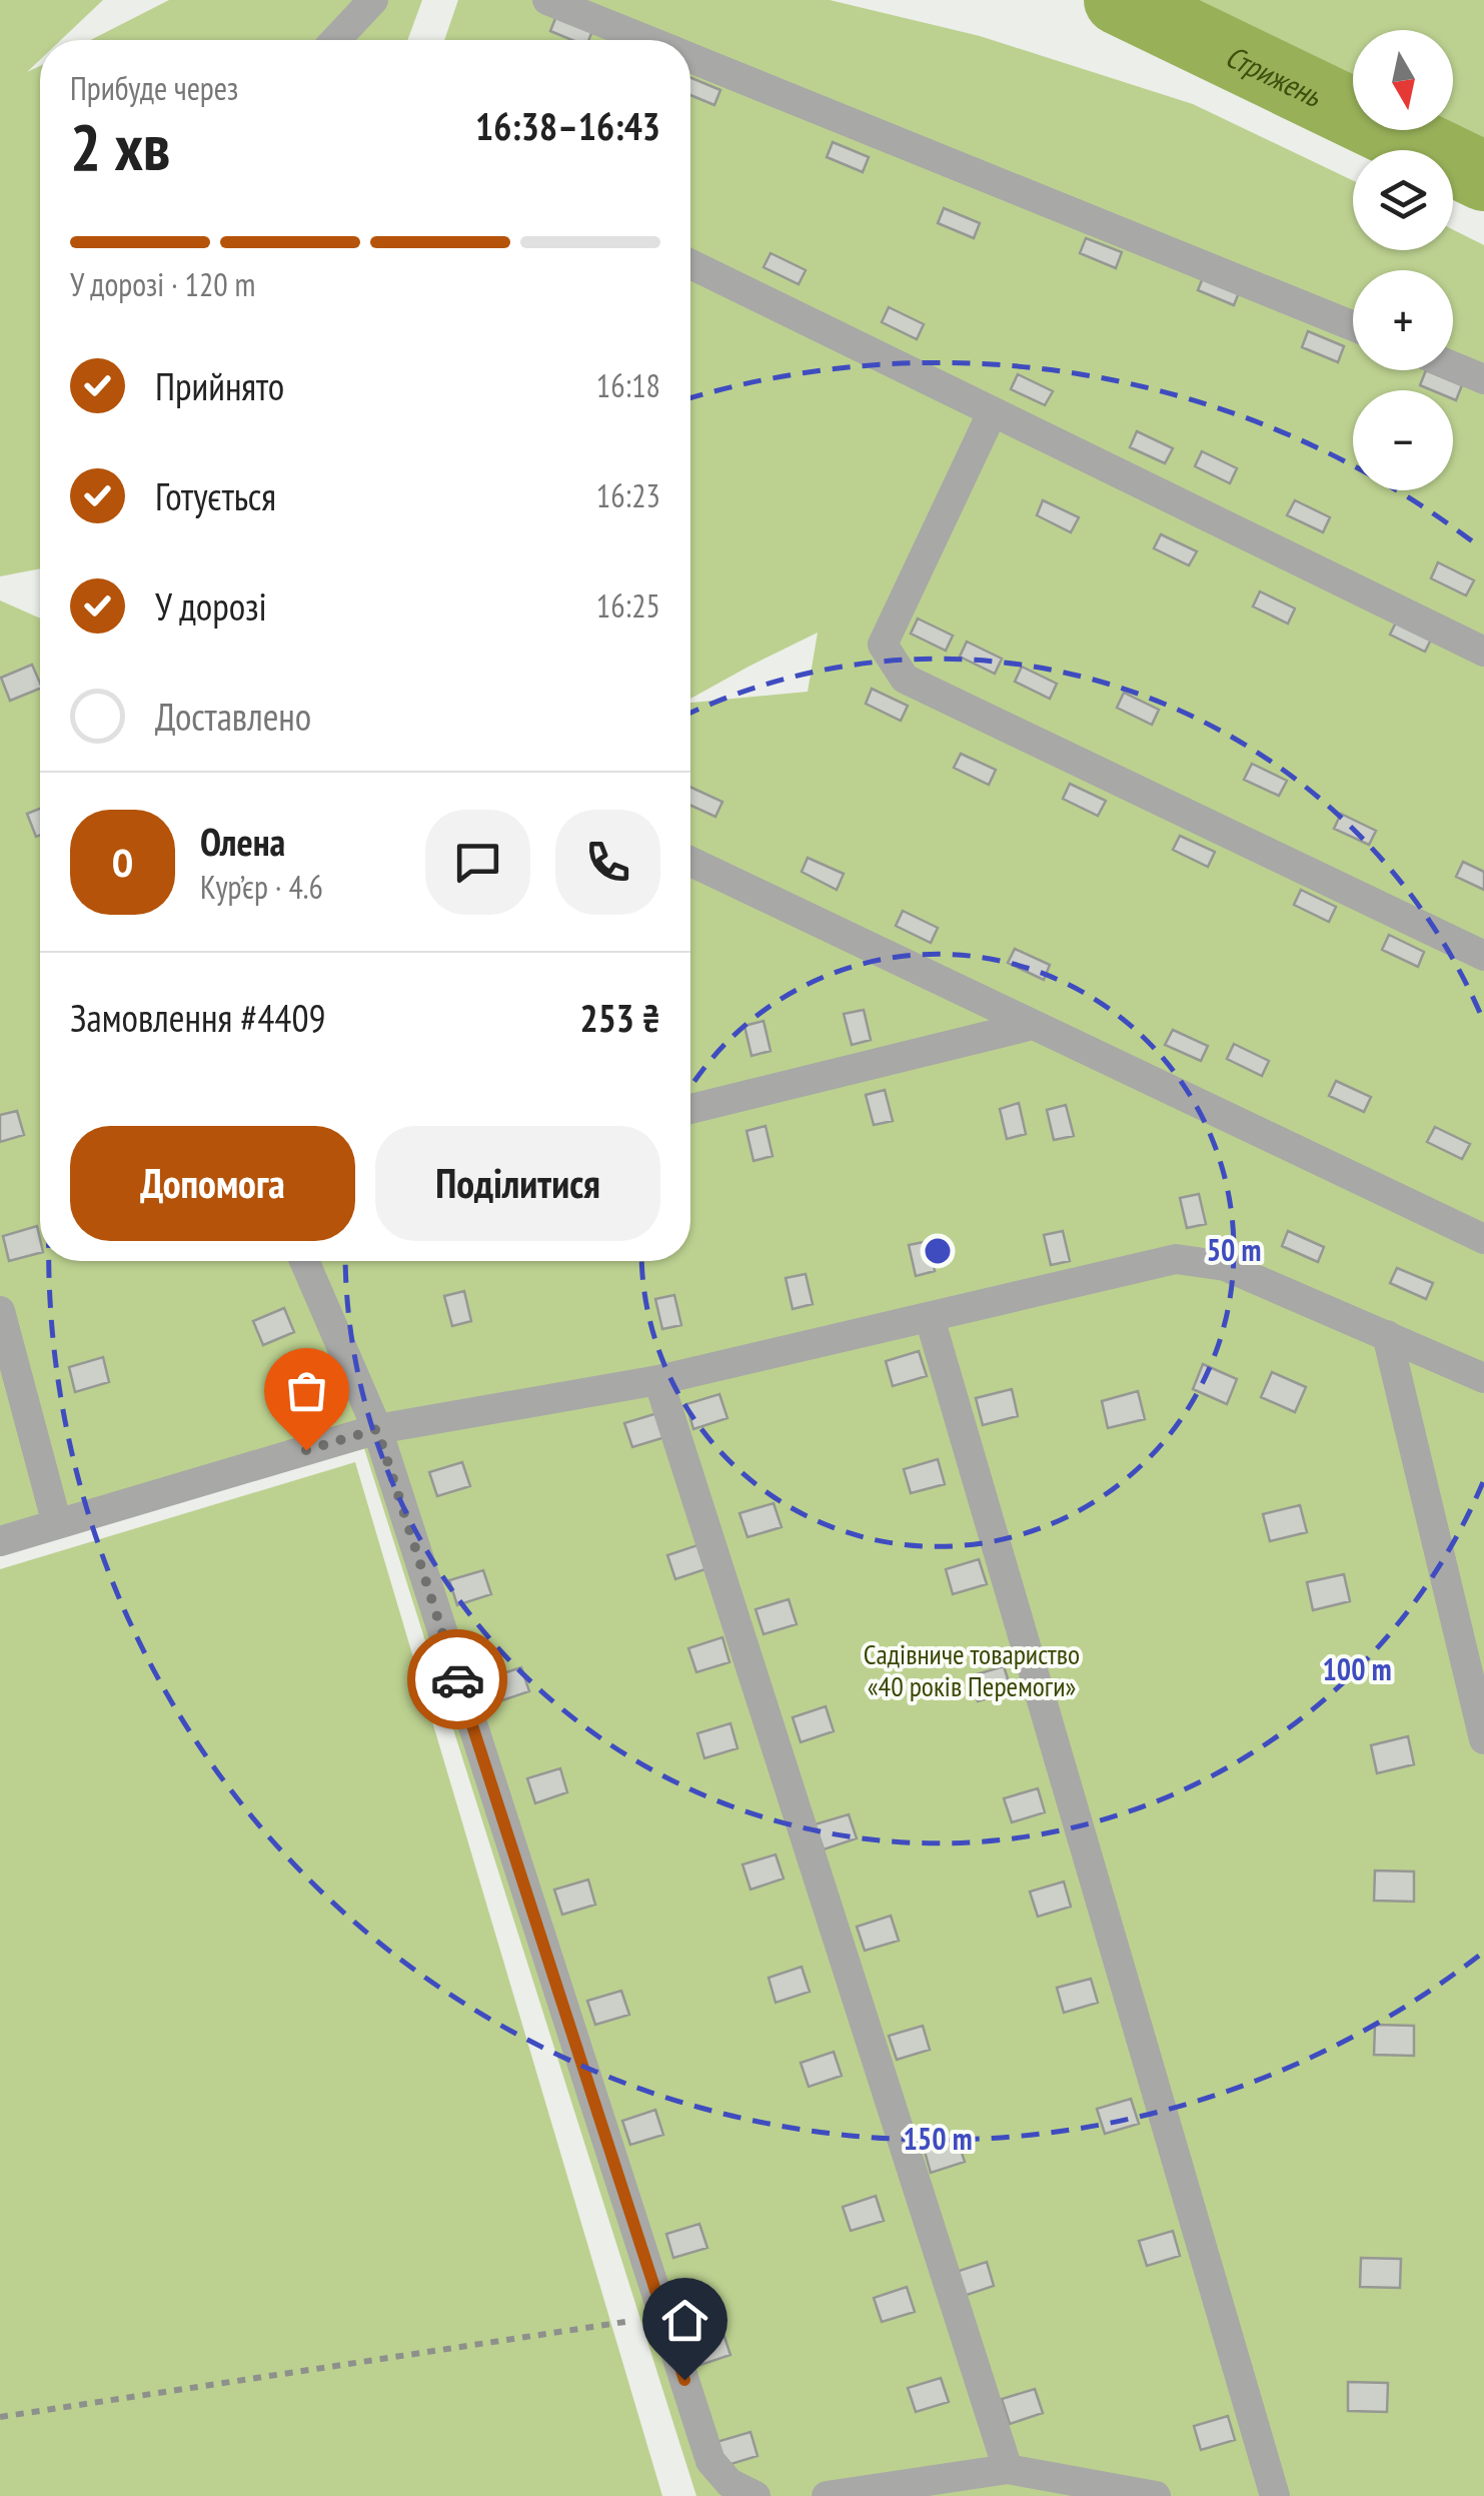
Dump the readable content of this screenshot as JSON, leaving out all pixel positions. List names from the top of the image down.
{
  "water": ["Стрижень"],
  "parks": ["Садівниче товариство «40 років Перемоги»"],
  "north": "bottom",
  "page": {
    "map_buttons": ["+", "−"],
    "heading": ["2 хв", "Прибуде через", "16:38–16:43"],
    "panel": [
      "Олена",
      "Кур’єр · 4.6",
      "Замовлення #4409",
      "253 ₴"
    ],
    "bar": "У дорозі · 120 m",
    "list": [
      ["Прийнято", "16:18"],
      ["Готується", "16:23"],
      ["У дорозі", "16:25"],
      "Доставлено"
    ],
    "round": "О",
    "buttons": ["Допомога", "Поділитися"]
  },
  "rings": ["50 m", "100 m", "150 m"]
}
